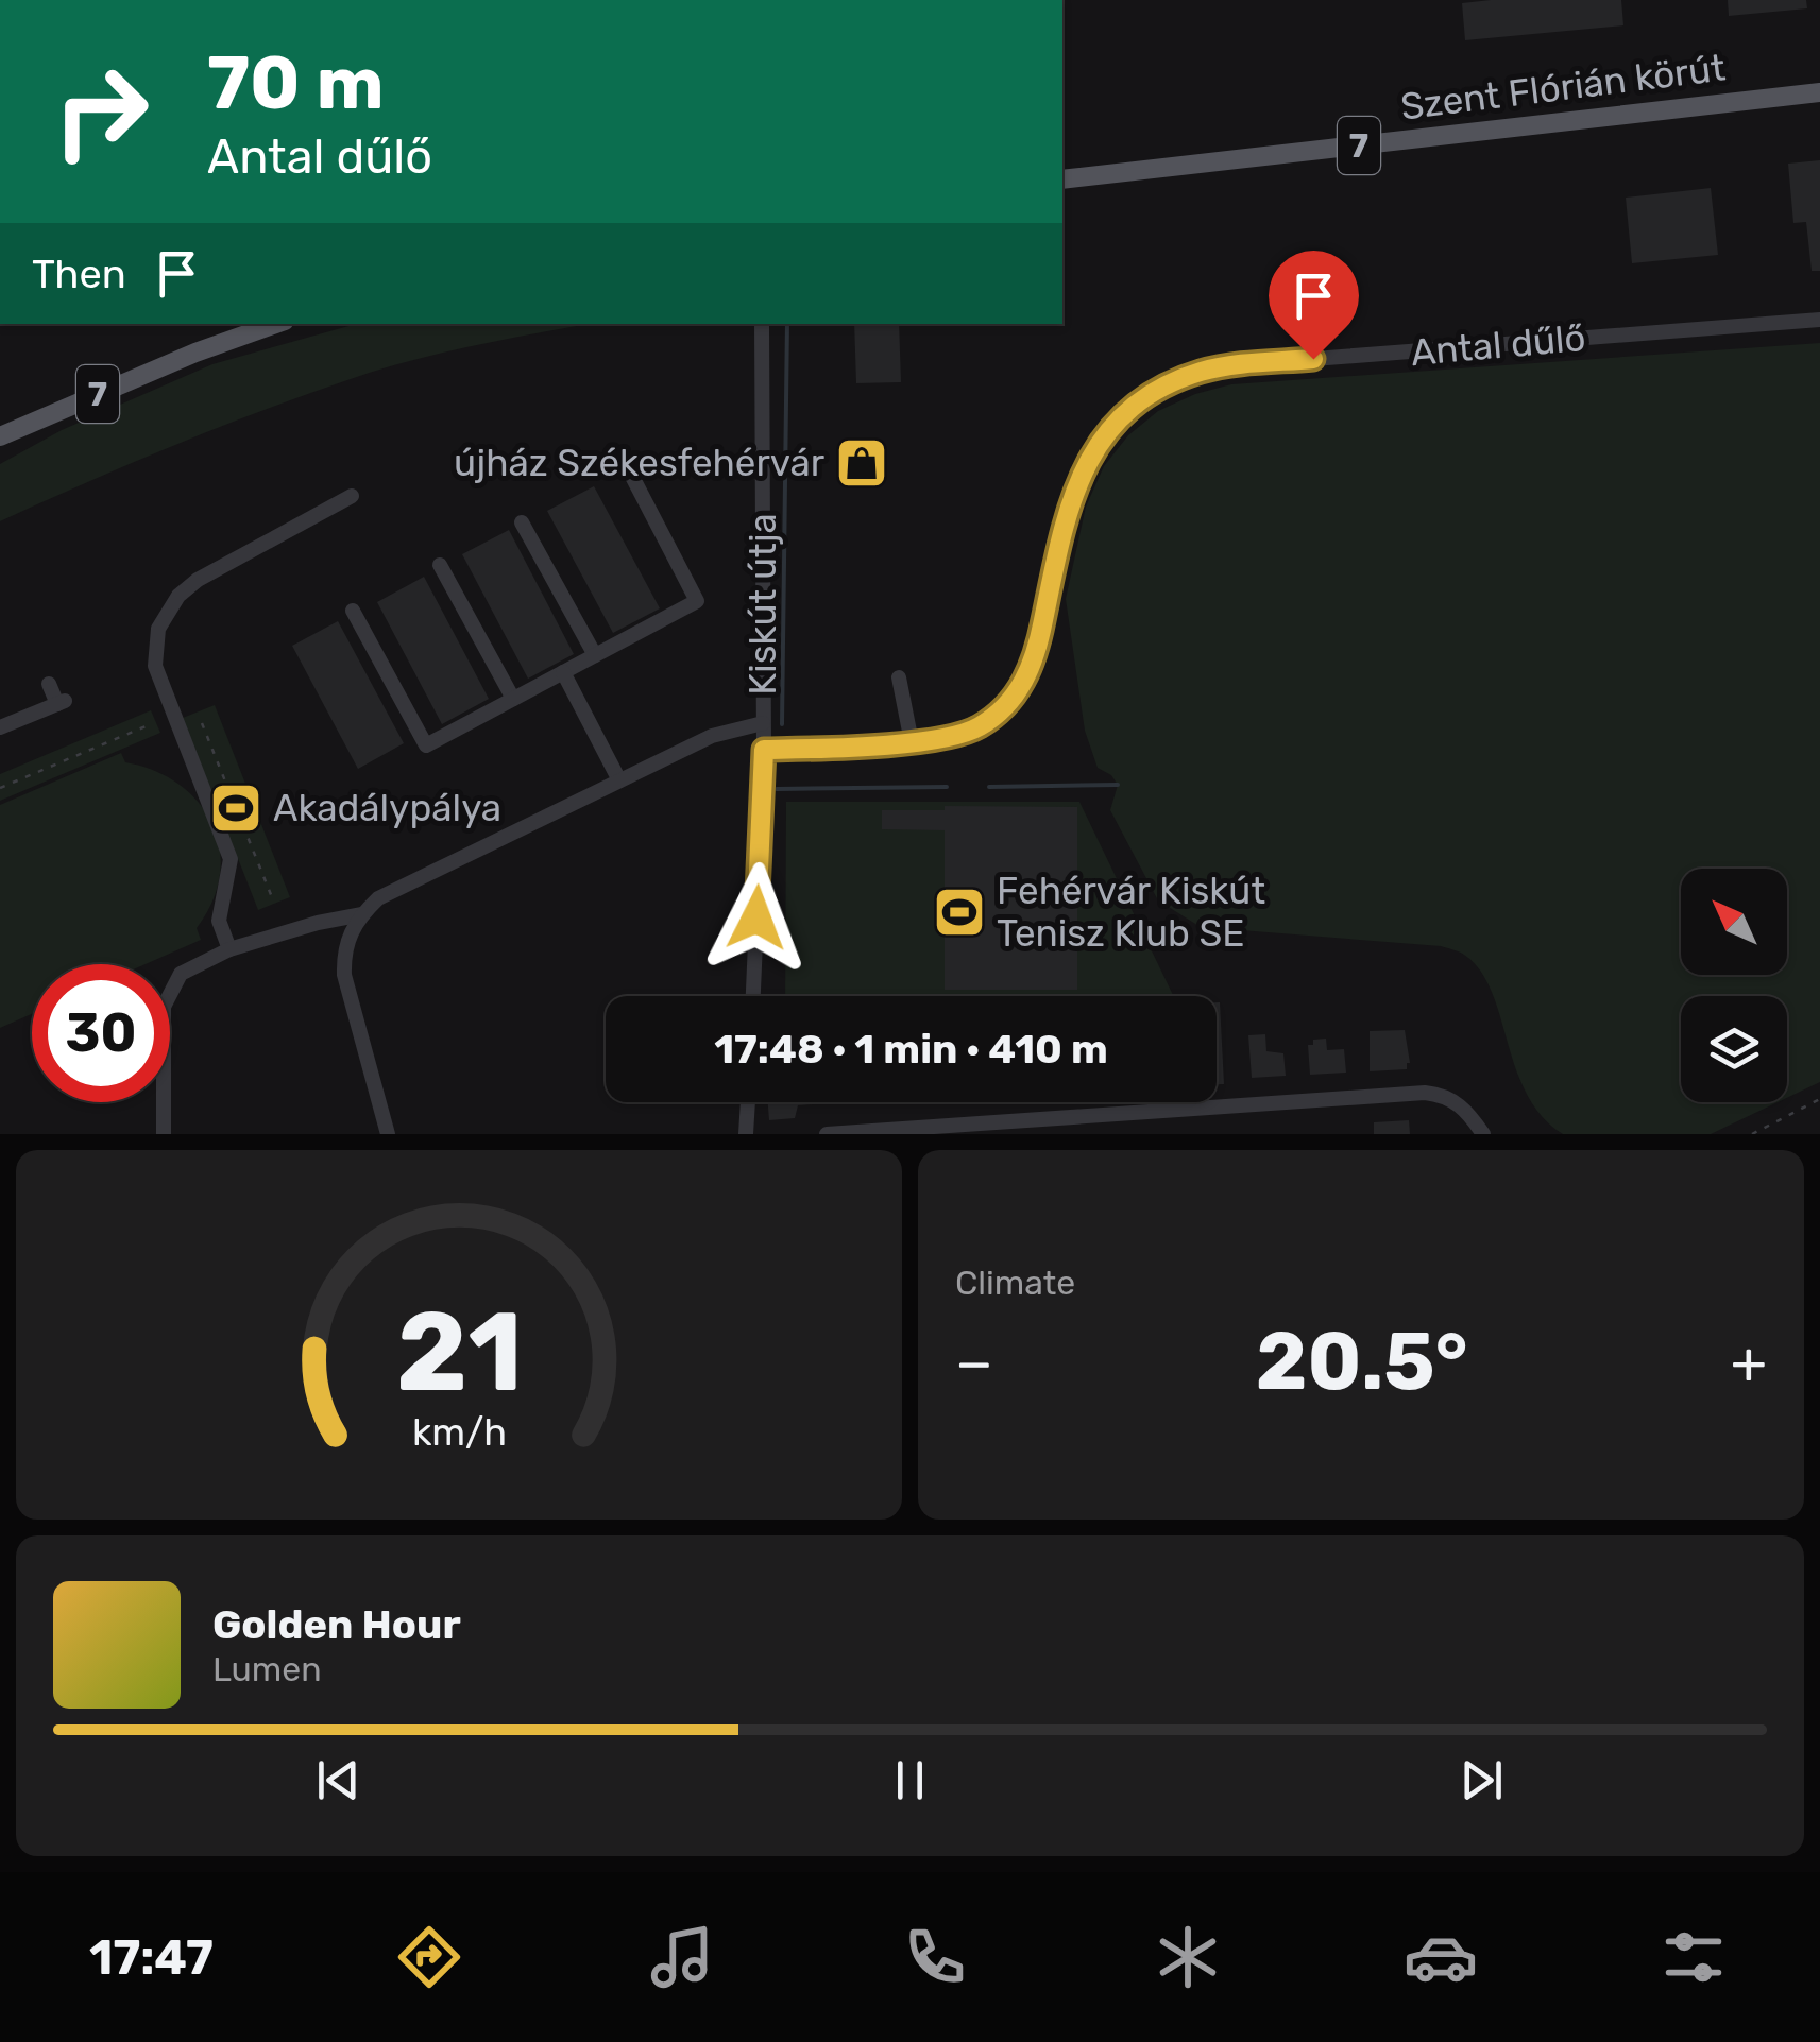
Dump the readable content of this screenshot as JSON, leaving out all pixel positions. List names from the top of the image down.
{
  "streets": {
    "main road": ["Szent Flórián körút", "7"],
    "street": ["Antal dűlő", "Kiskút útja"]
  },
  "crossings": [
    ["Antal dűlő", "Kiskút útja"]
  ],
  "places": {
    "shop": ["újház Székesfehérvár"],
    "sports": ["Akadálypálya", "Fehérvár Kiskút Tenisz Klub SE"]
  },
  "north": "top left",
  "page": {
    "turn": ["70 m", "Antal dűlő"],
    "then": "Then",
    "limit": "30",
    "trip": "17:48 · 1 min · 410 m",
    "tile": "Climate",
    "heat": ["−", "20.5°", "+"],
    "song": ["Golden Hour", "Lumen"],
    "tabs": "17:47",
    "gauge": ["21", "km/h"]
  }
}
